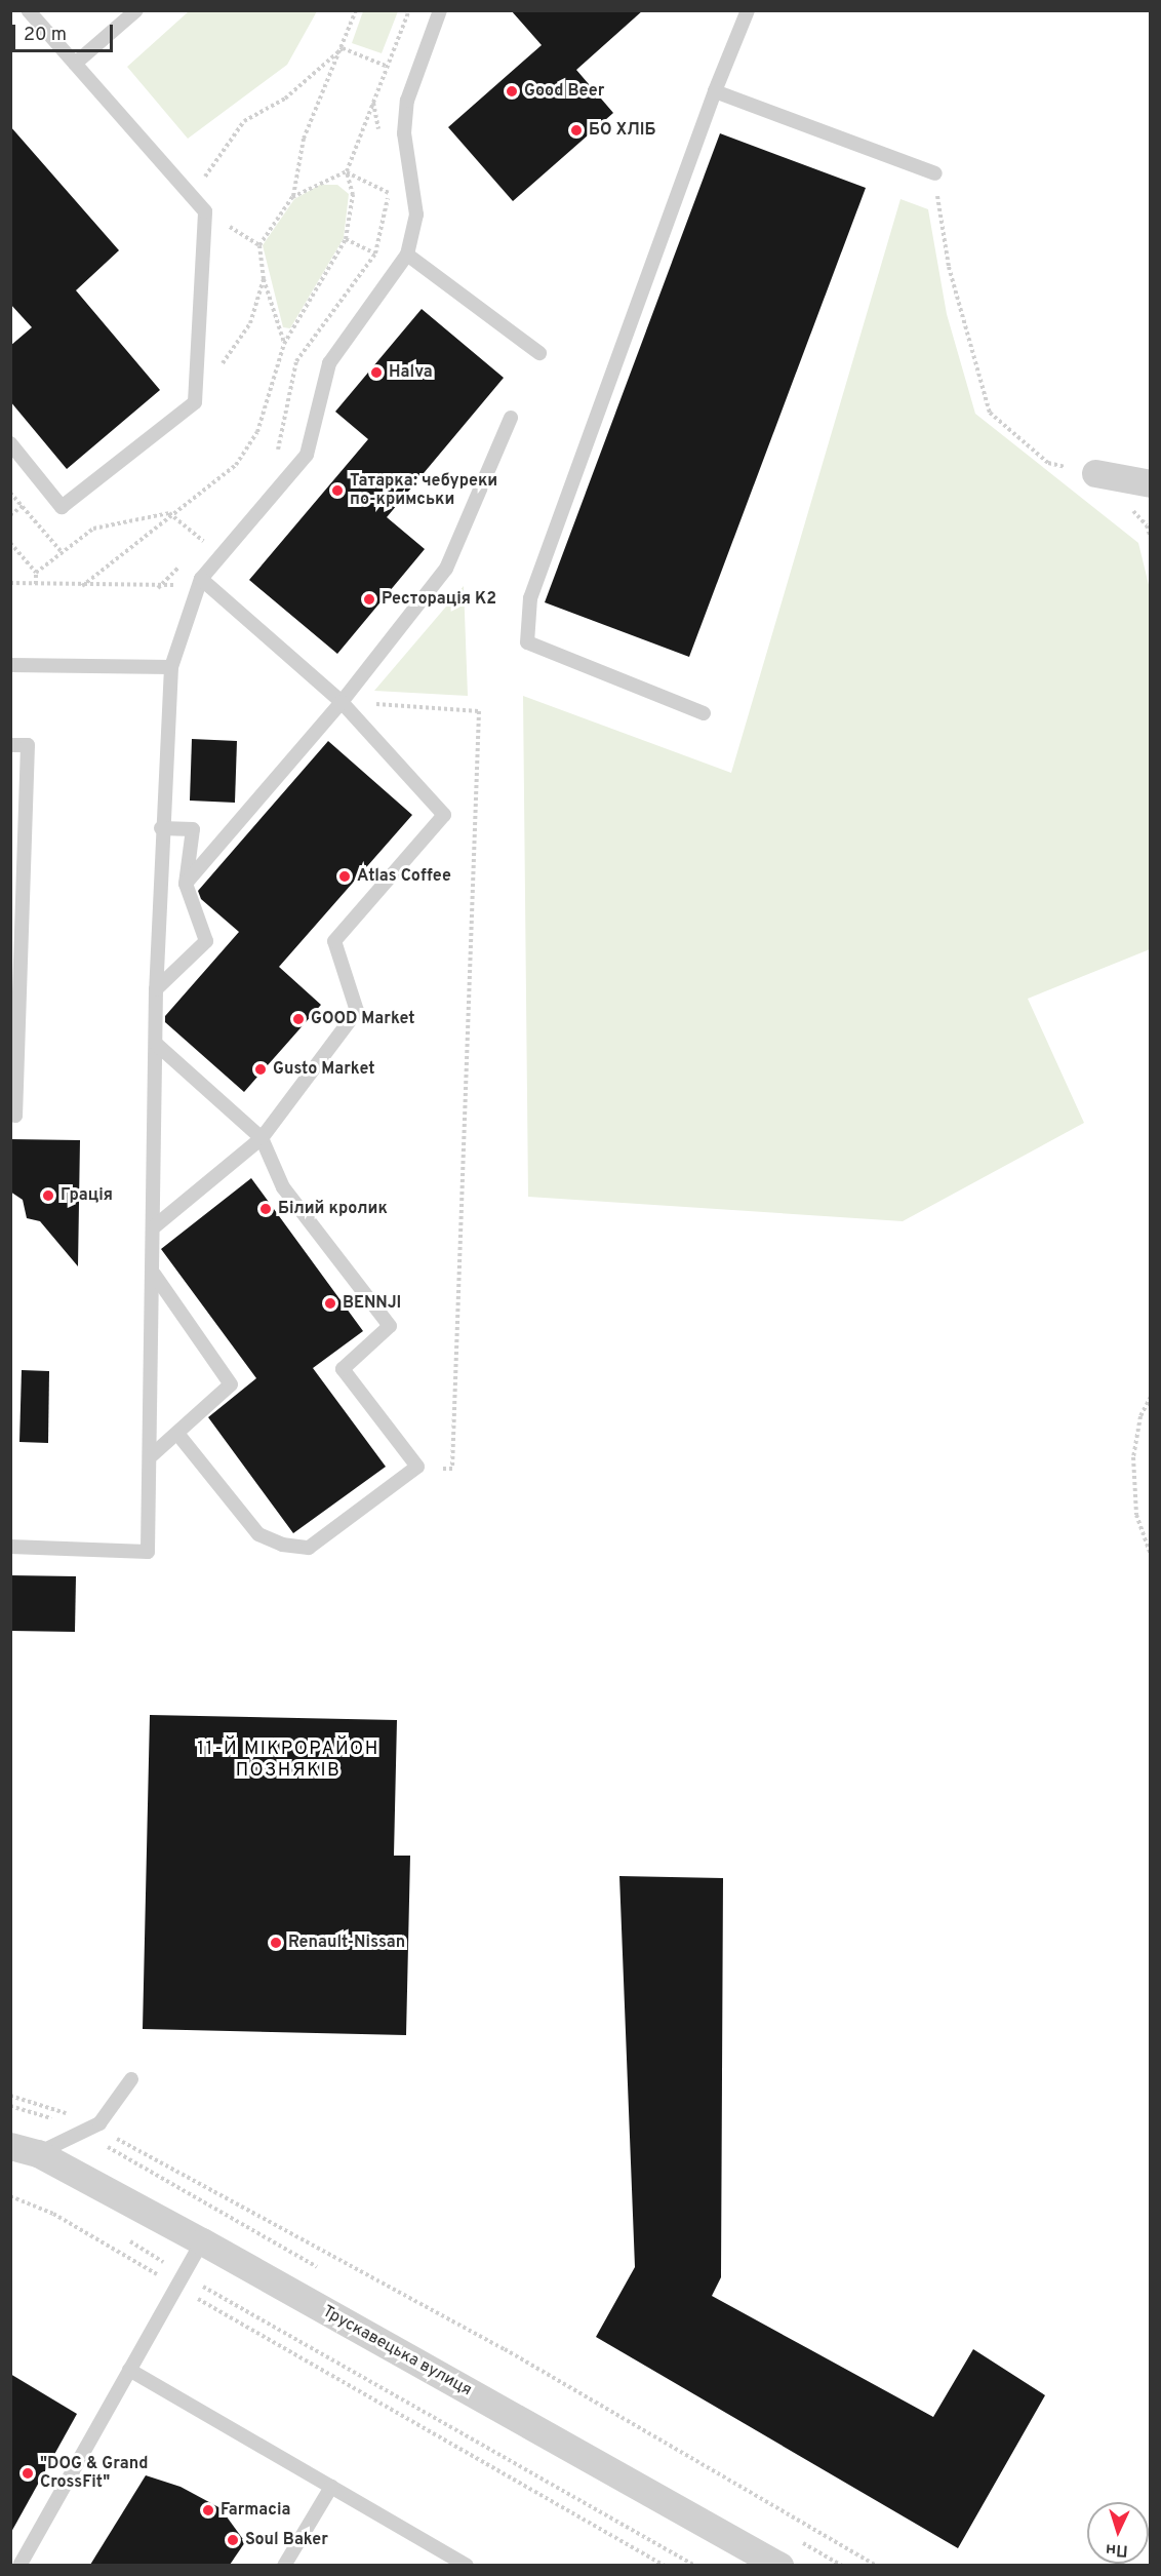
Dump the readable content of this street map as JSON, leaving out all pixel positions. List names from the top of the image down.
{
  "streets": {
    "street": ["Трускавецька вулиця"]
  },
  "districts": ["11-Й МІКРОРАЙОН ПОЗНЯКІВ"],
  "places": [
    "Good Beer",
    "БО ХЛIБ",
    "Halva",
    "Татарка: чебуреки по-кримськи",
    "Ресторація K2",
    "Atlas Coffee",
    "GOOD Market",
    "Gusto Market",
    "Грація",
    "Білий кролик",
    "BENNJI",
    "Renault-Nissan",
    "\"DOG & Grand CrossFit\"",
    "Farmacia",
    "Soul Baker"
  ],
  "scale_bar": "20 m",
  "north": "bottom"
}
